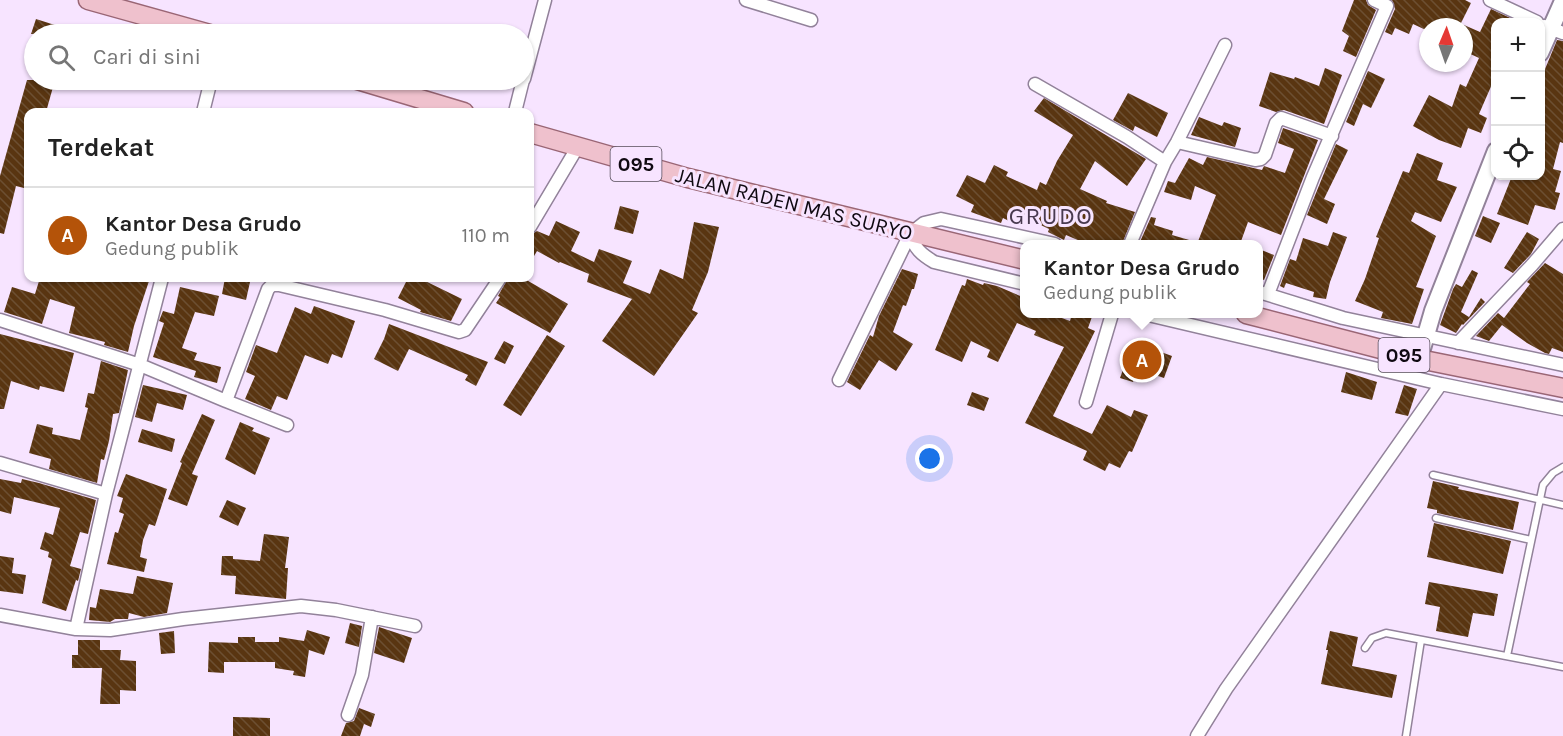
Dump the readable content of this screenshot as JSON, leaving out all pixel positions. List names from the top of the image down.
{
  "streets": {
    "main road": ["095", "JALAN RADEN MAS SURYO"]
  },
  "districts": ["GRUDO"],
  "north": "top",
  "page": {
    "map_buttons": ["+", "−"],
    "search": "Cari di sini",
    "heading": "Terdekat",
    "list": [
      {
        "mark": "A",
        "name": "Kantor Desa Grudo",
        "note": "Gedung publik",
        "value": "110 m"
      }
    ],
    "popup": ["Kantor Desa Grudo", "Gedung publik"],
    "pins": "A"
  }
}
